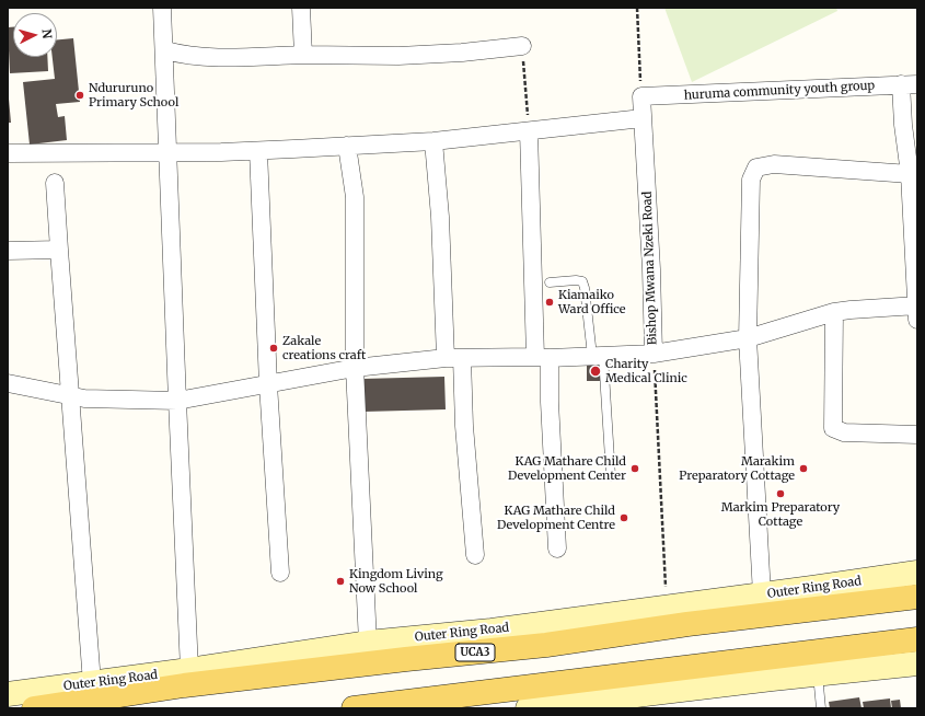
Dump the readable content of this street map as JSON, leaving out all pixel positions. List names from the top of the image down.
{
  "streets": {
    "main road": ["Outer Ring Road", "UCA3"],
    "street": ["huruma community youth group", "Bishop Mwana Nzeki Road"]
  },
  "crossings": [
    ["huruma community youth group", "Bishop Mwana Nzeki Road"],
    ["Bishop Mwana Nzeki Road", "Outer Ring Road"]
  ],
  "places": [
    "Ndururuno Primary School",
    "Kiamaiko Ward Office",
    "Zakale creations craft",
    "Charity Medical Clinic",
    "KAG Mathare Child Development Center",
    "Marakim Preparatory Cottage",
    "Markim Preparatory Cottage",
    "KAG Mathare Child Development Centre",
    "Kingdom Living Now School"
  ],
  "north": "right"
}
